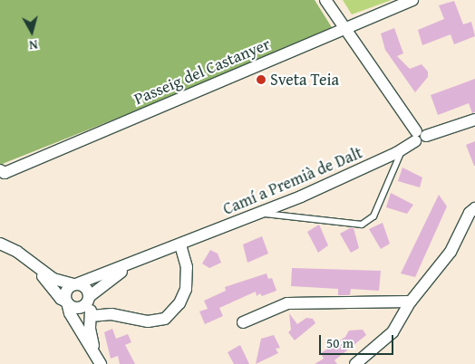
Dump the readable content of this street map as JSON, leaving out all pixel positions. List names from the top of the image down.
{
  "streets": {
    "street": ["Passeig del Castanyer", "Camí a Premià de Dalt"]
  },
  "places": ["Sveta Teia"],
  "scale_bar": "50 m",
  "north": "bottom"
}
